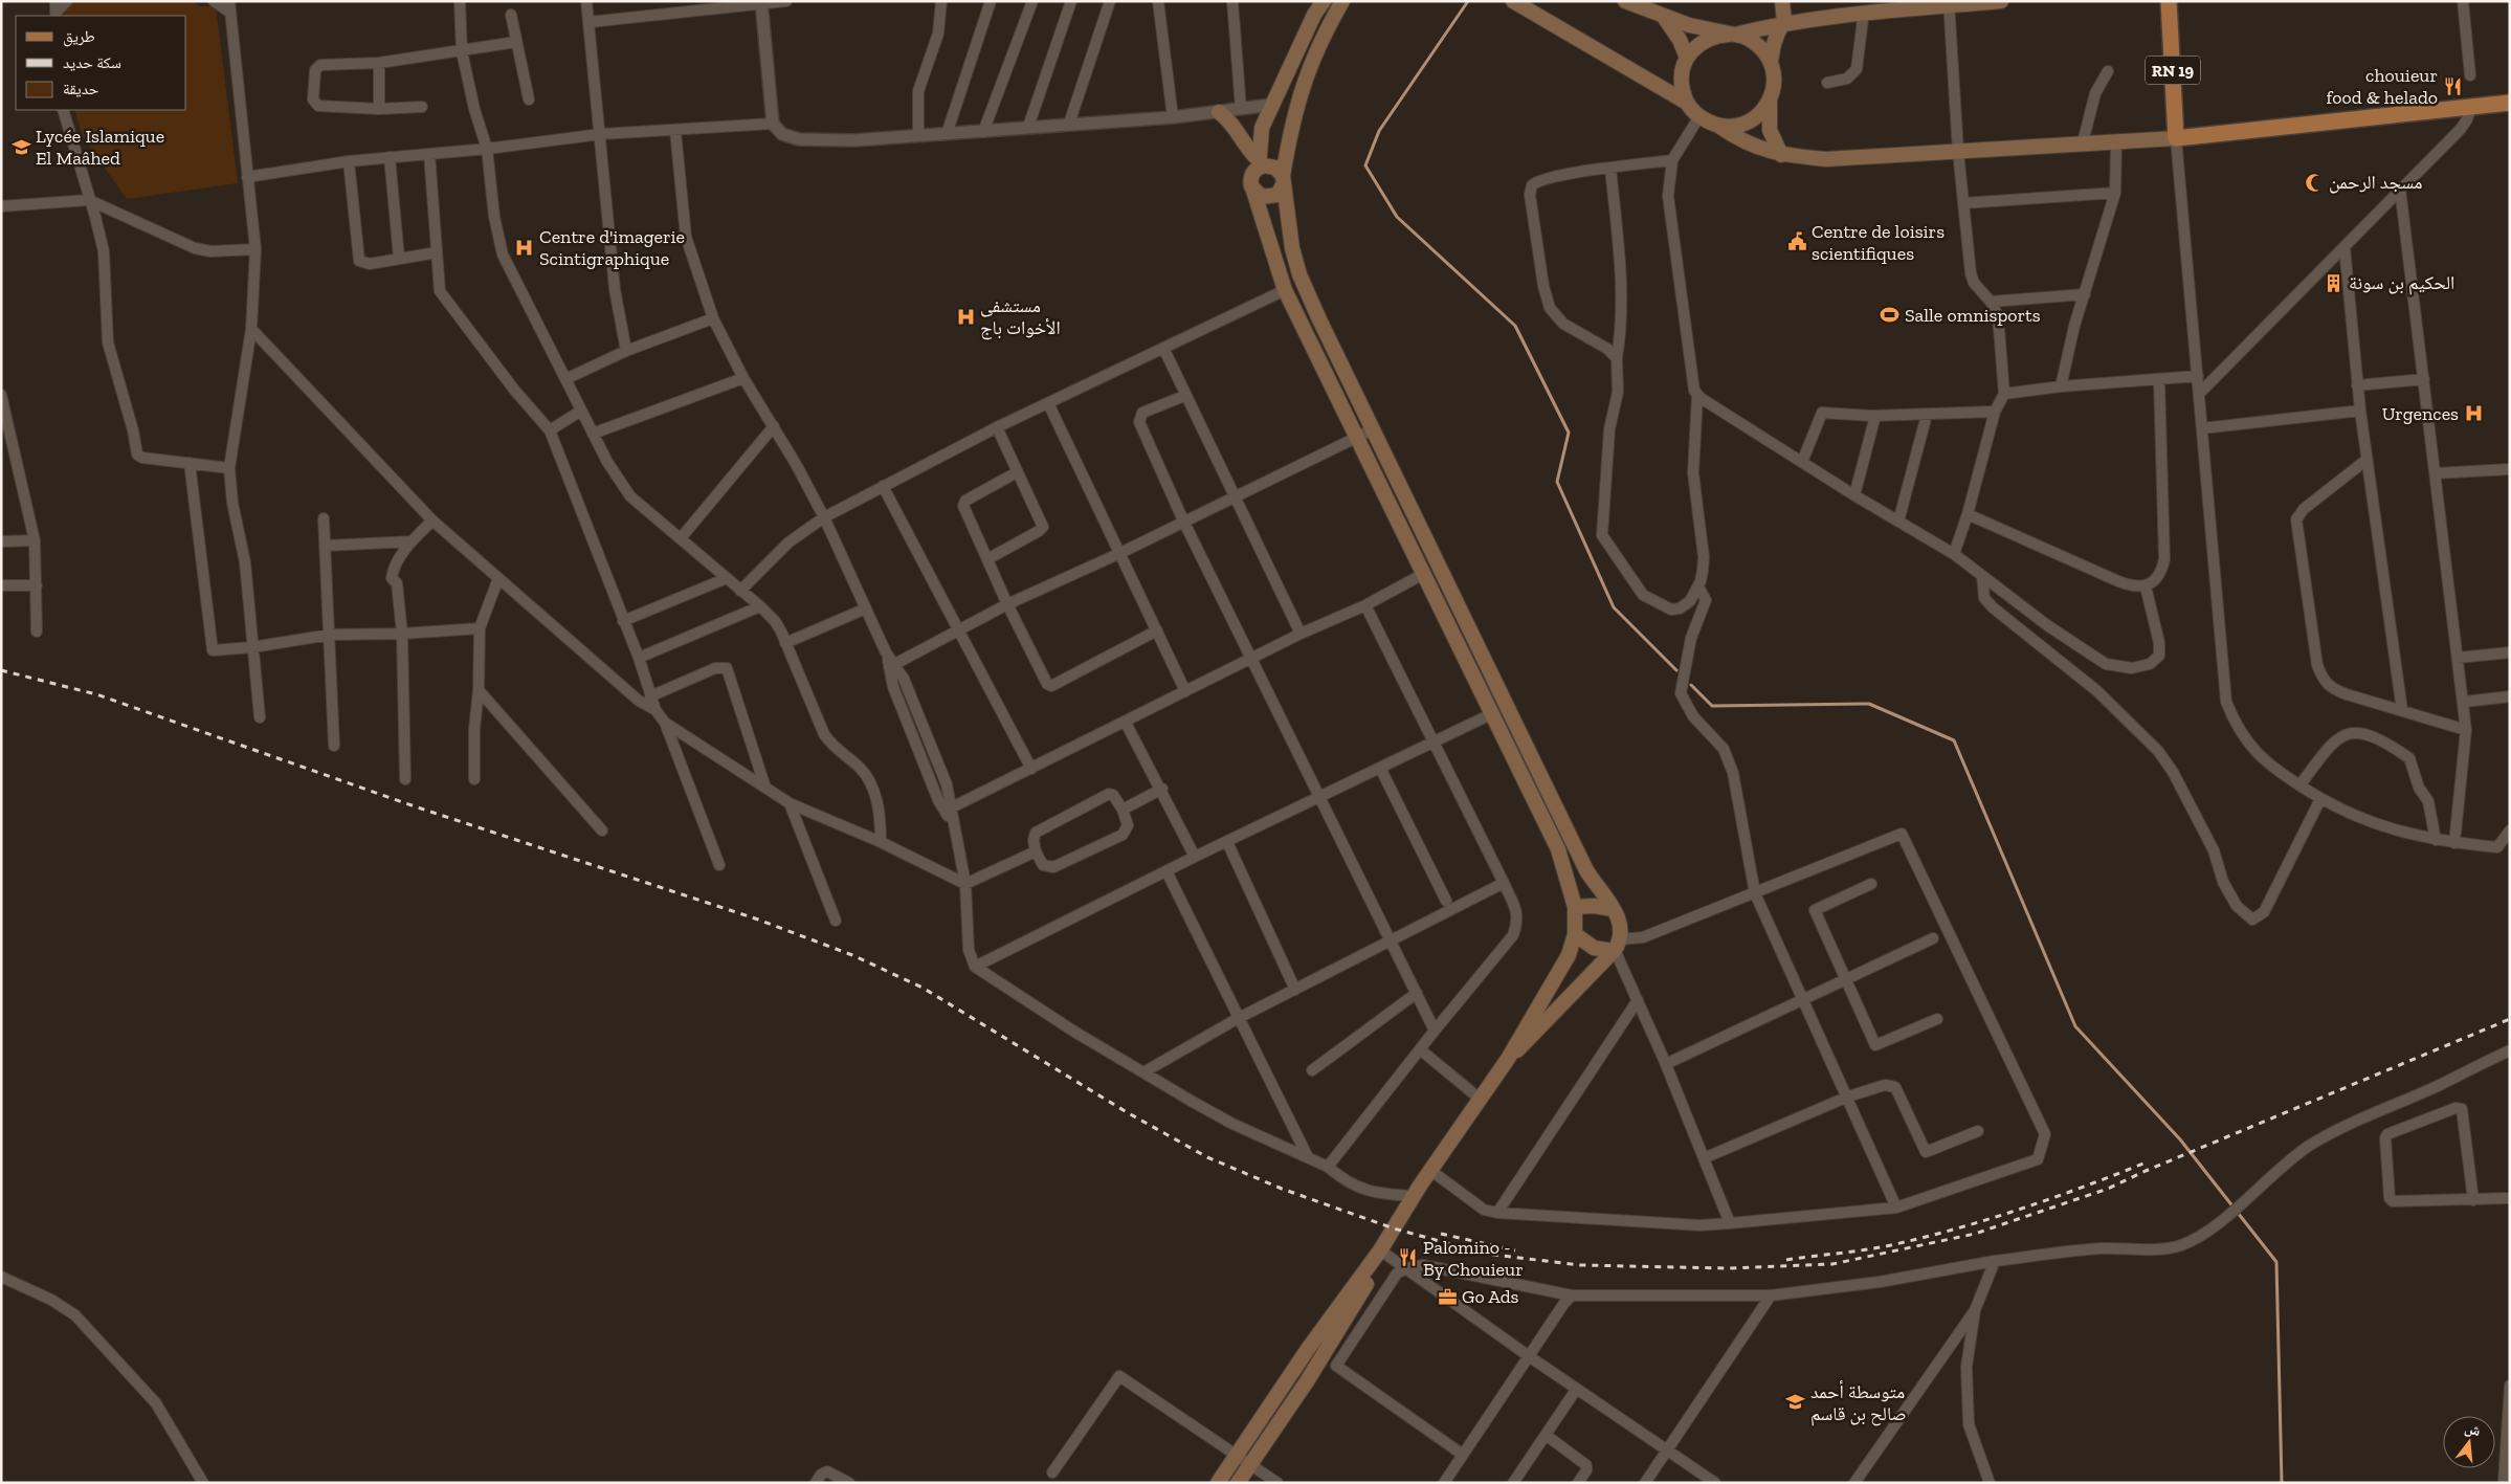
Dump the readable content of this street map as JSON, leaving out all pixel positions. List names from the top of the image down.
{
  "streets": {
    "main road": ["RN 19"]
  },
  "places": {
    "restaurant": ["chouieur food & helado", "Palomino - By Chouieur"],
    "school or university": ["Lycée Islamique El Maâhed", "متوسطة أحمد صالح بن قاسم"],
    "mosque": ["مسجد الرحمن"],
    "public building": ["Centre de loisirs scientifiques"],
    "hospital": ["Centre d'imagerie Scintigraphique", "مستشفى الأخوات باج", "Urgences"],
    "building": ["الحكيم بن سونة"],
    "sports": ["Salle omnisports"],
    "office": ["Go Ads"]
  },
  "legend": ["طريق", "سكة حديد", "حديقة"],
  "north": "top"
}
